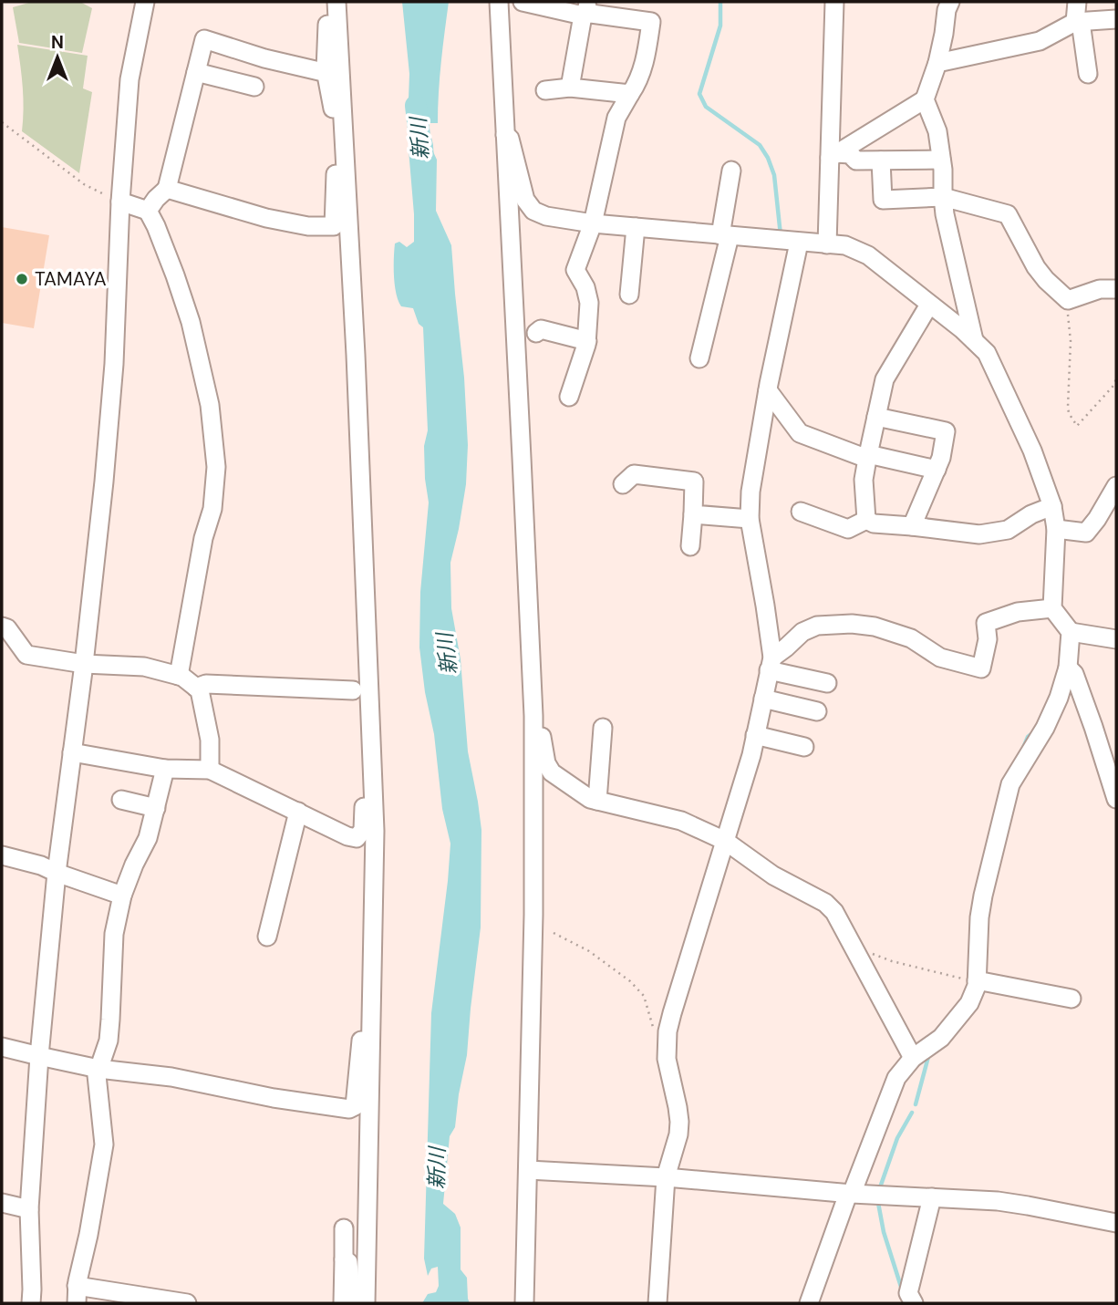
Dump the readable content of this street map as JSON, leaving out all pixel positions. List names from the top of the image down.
{
  "water": ["新川"],
  "places": ["TAMAYA"],
  "north": "top"
}
